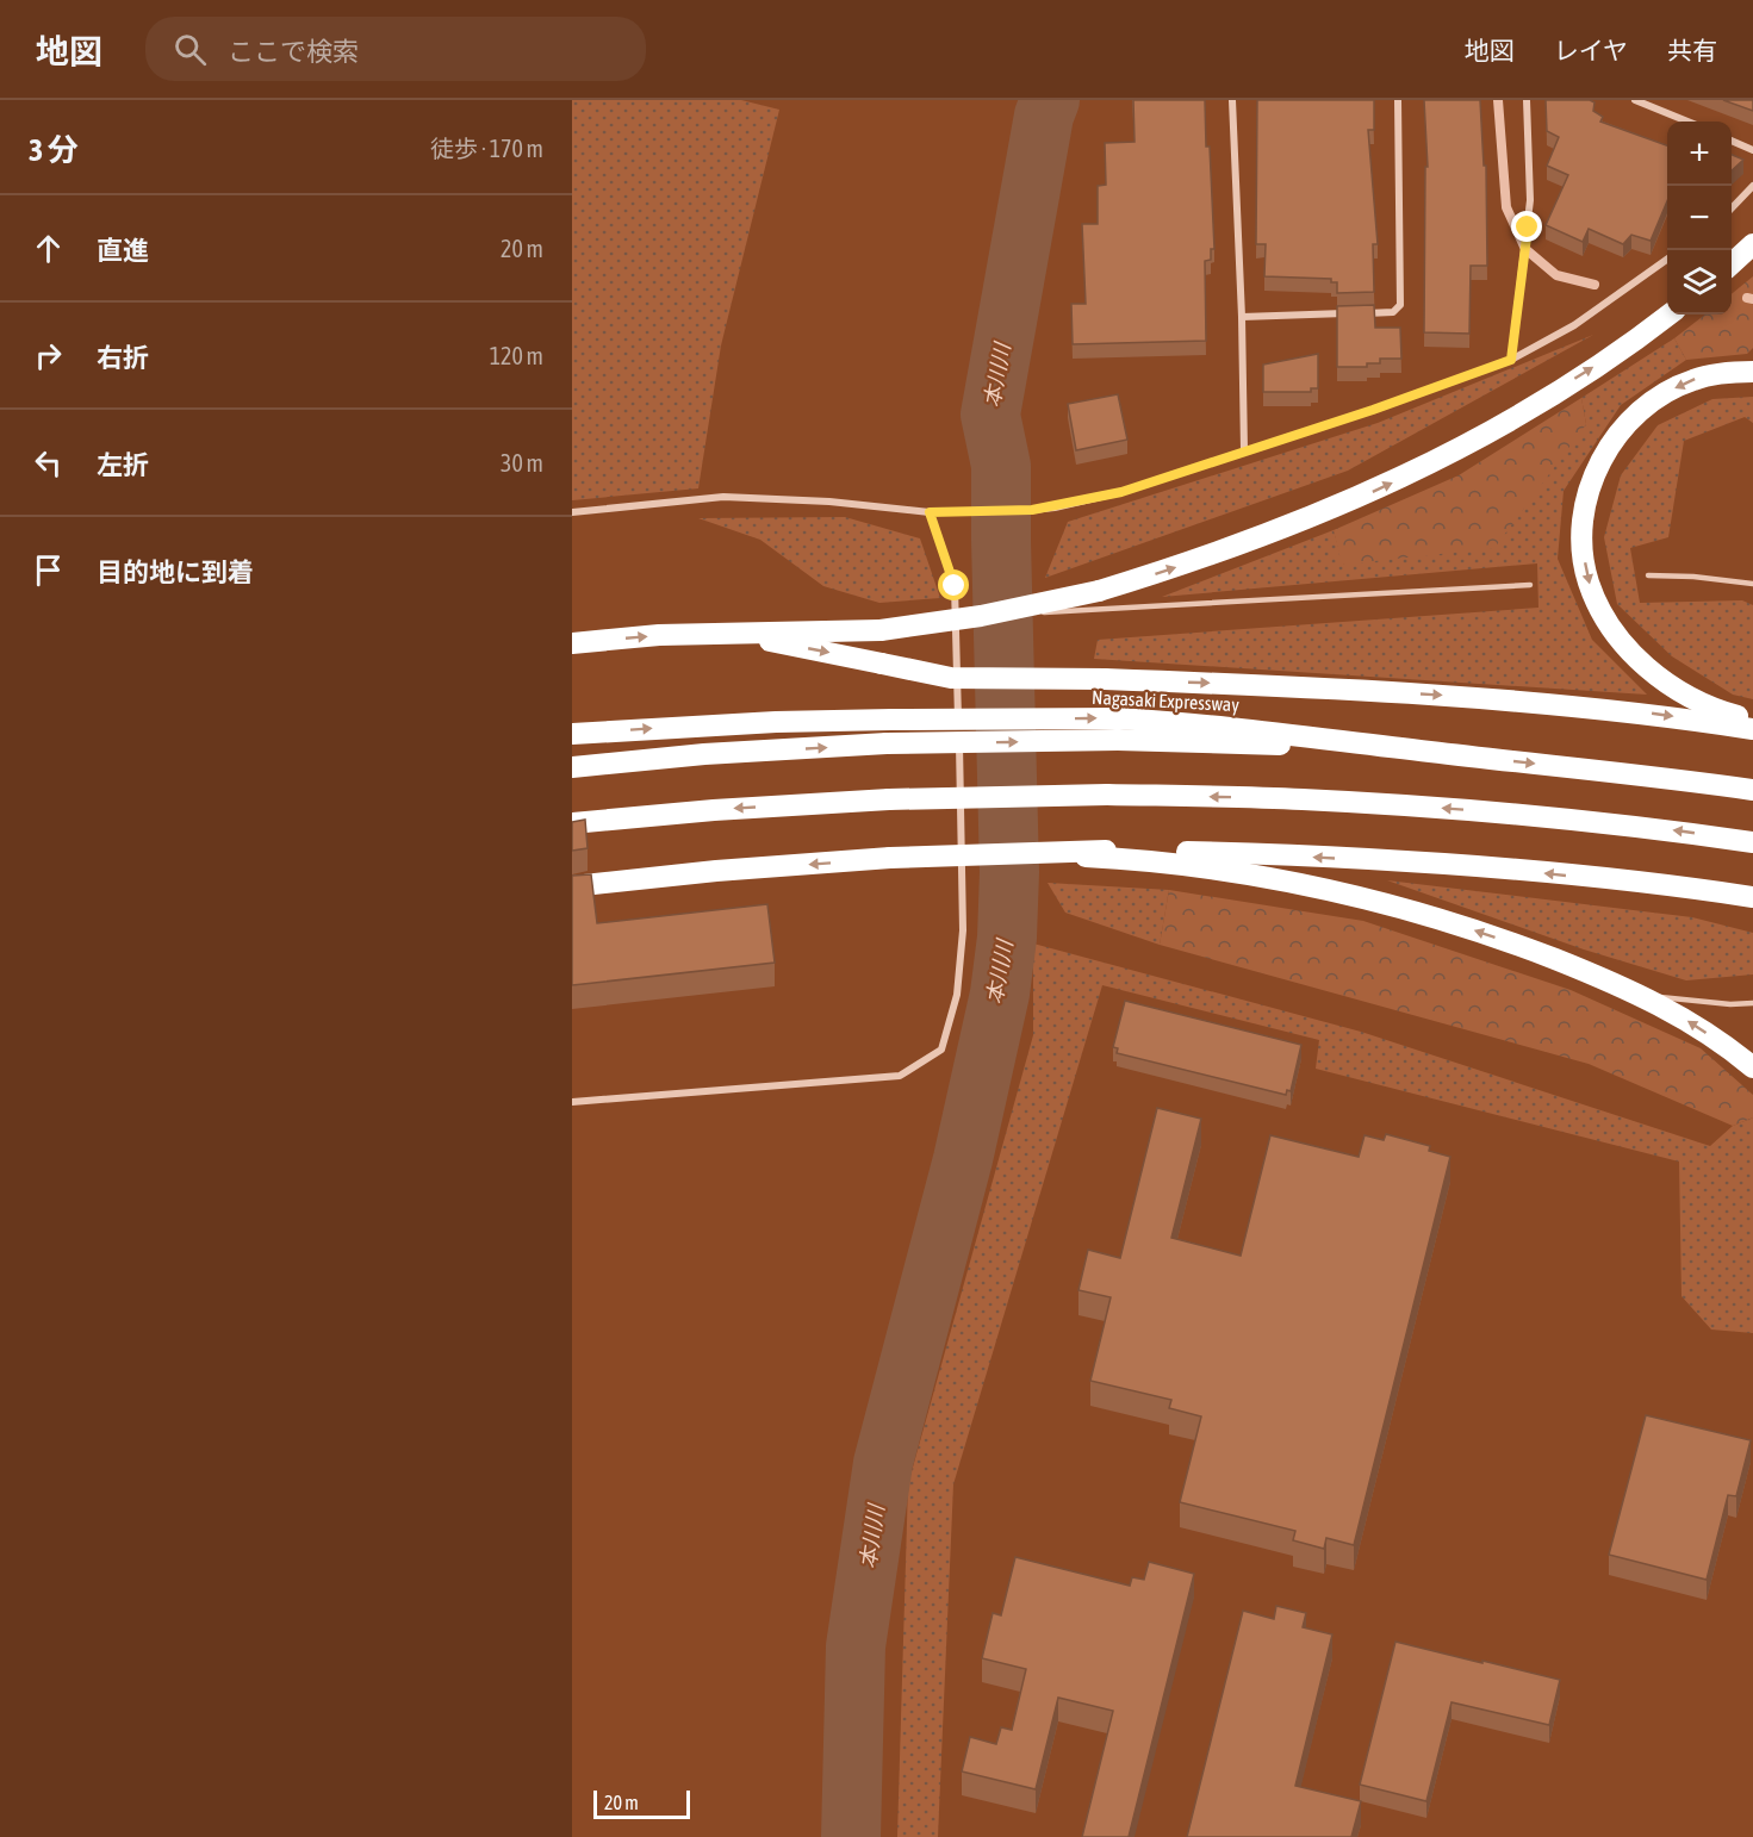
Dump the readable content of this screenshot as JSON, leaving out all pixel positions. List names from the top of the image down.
{
  "streets": {
    "highway": ["Nagasaki Expressway"]
  },
  "water": ["本川川"],
  "scale_bar": "20 m",
  "page": {
    "header": "地図",
    "search": "ここで検索",
    "nav": ["地図", "レイヤ", "共有"],
    "heading": ["3 分", "徒歩 · 170 m"],
    "map_buttons": ["+", "−"],
    "list": [
      ["直進", "20 m"],
      ["右折", "120 m"],
      ["左折", "30 m"],
      "目的地に到着"
    ],
    "scale": "20 m"
  }
}
